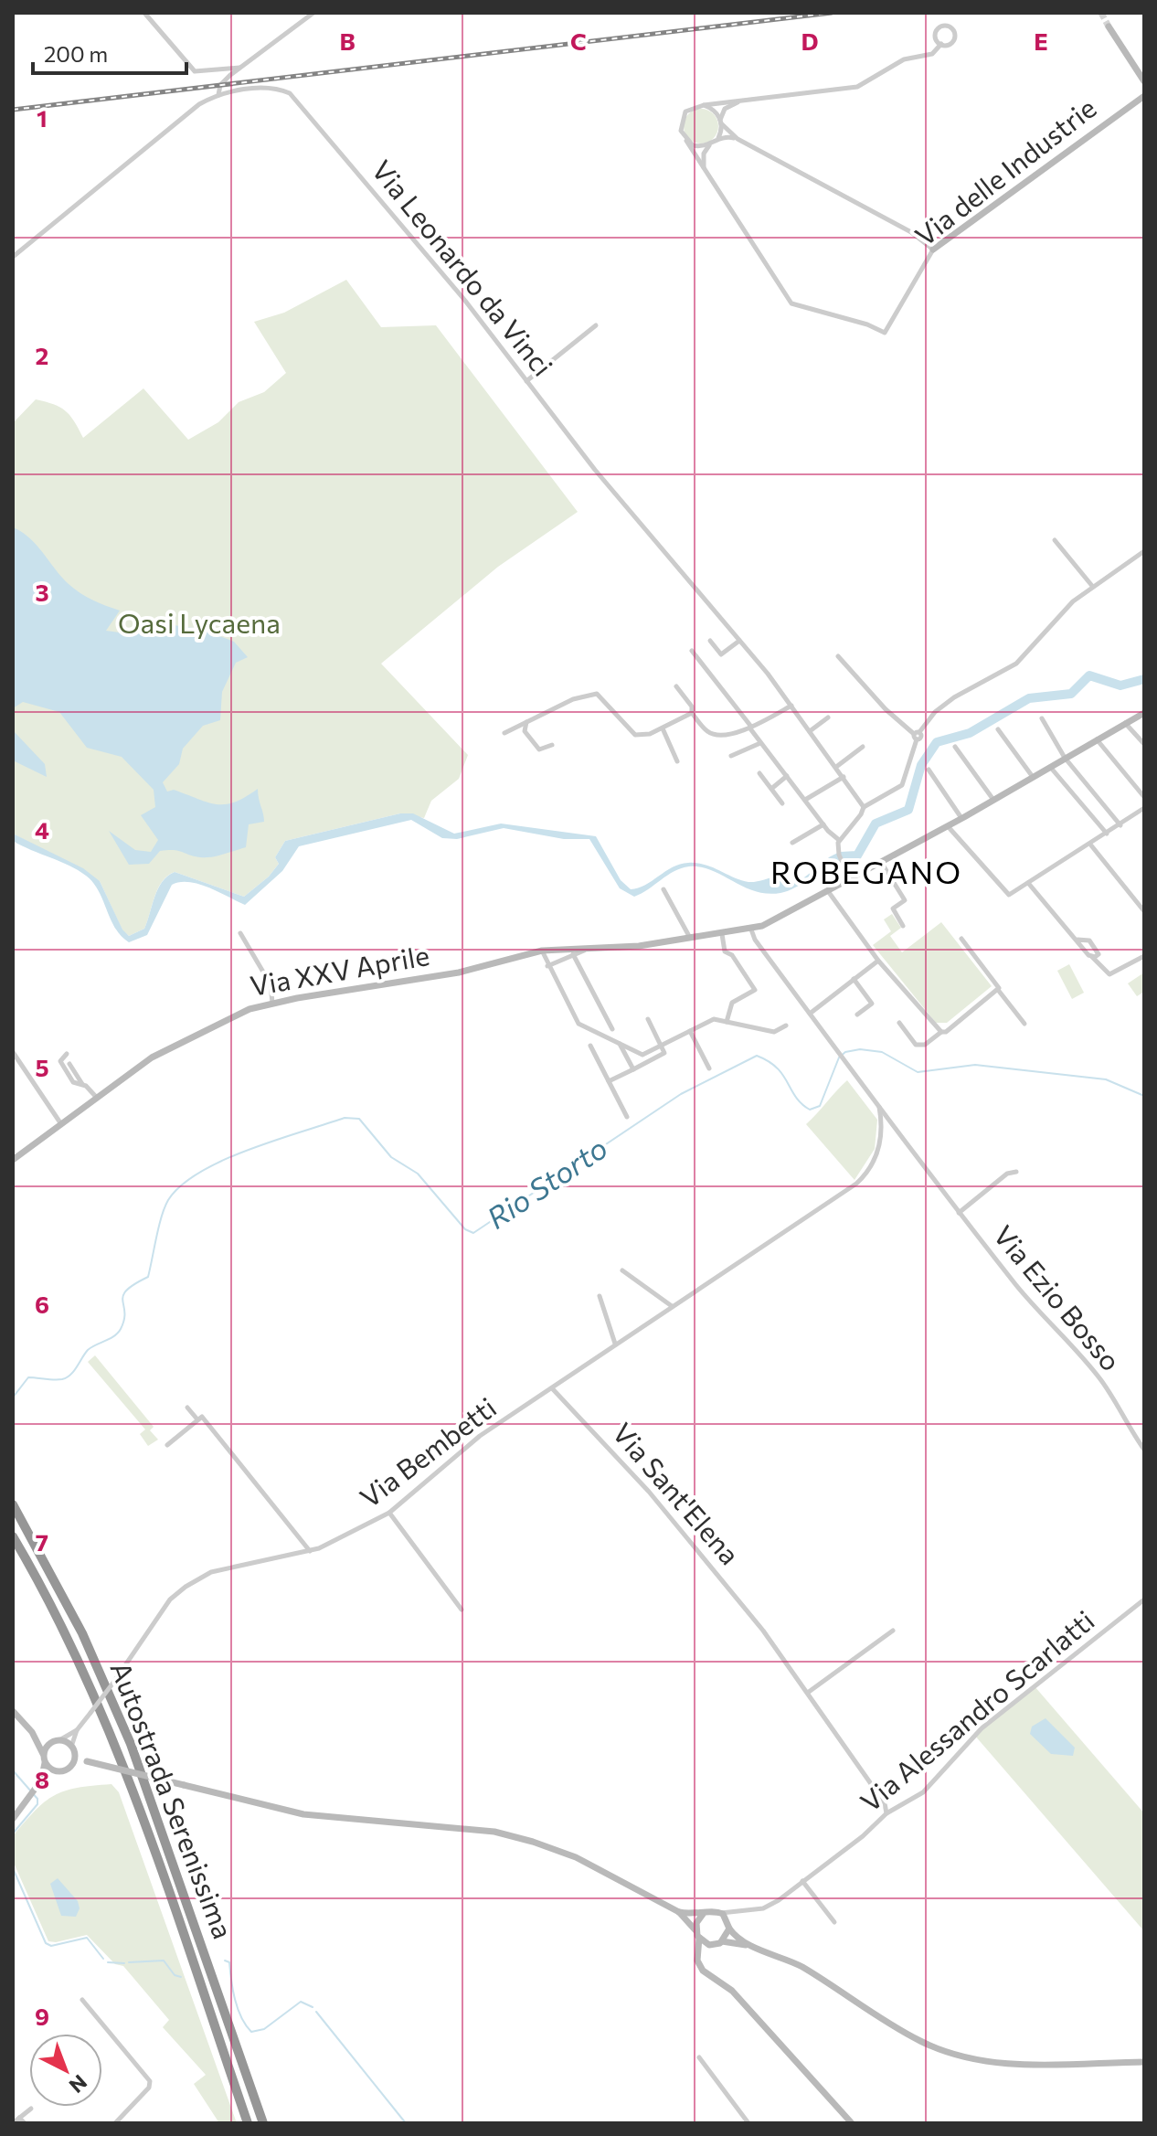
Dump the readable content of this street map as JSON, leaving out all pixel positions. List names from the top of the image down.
{
  "streets": {
    "highway": ["Autostrada Serenissima"],
    "main road": ["Via delle Industrie", "Via XXV Aprile"],
    "street": [
      "Via Leonardo da Vinci",
      "Via Ezio Bosso",
      "Via Bembetti",
      "Via Sant'Elena",
      "Via Alessandro Scarlatti"
    ]
  },
  "crossings": [
    ["Via Bembetti", "Via Sant'Elena"],
    ["Via Sant'Elena", "Via Alessandro Scarlatti"]
  ],
  "districts": ["ROBEGANO"],
  "water": ["Rio Storto"],
  "parks": ["Oasi Lycaena"],
  "scale_bar": "200 m",
  "north": "bottom right",
  "grid": {
    "columns": [
      "B",
      "C",
      "D",
      "E"
    ],
    "rows": [
      "1",
      "2",
      "3",
      "4",
      "5",
      "6",
      "7",
      "8",
      "9"
    ]
  }
}
